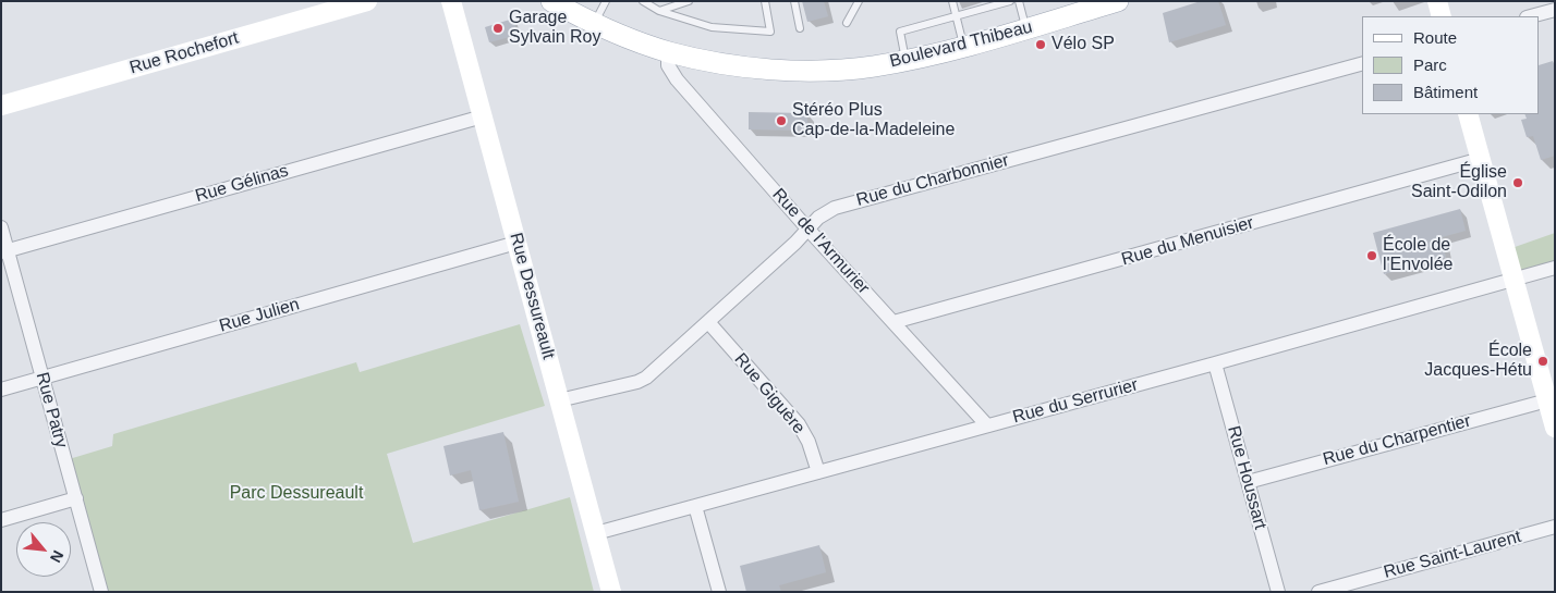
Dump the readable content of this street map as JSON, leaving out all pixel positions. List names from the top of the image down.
{
  "streets": {
    "main road": ["Boulevard Thibeau"],
    "street": [
      "Rue Rochefort",
      "Rue du Charbonnier",
      "Rue Gélinas",
      "Rue de l'Armurier",
      "Rue du Menuisier",
      "Rue Dessureault",
      "Rue Julien",
      "Rue Giguère",
      "Rue du Serrurier",
      "Rue Patry",
      "Rue du Charpentier",
      "Rue Houssart",
      "Rue Saint-Laurent"
    ]
  },
  "crossings": [
    ["Boulevard Thibeau", "Rue de l'Armurier"],
    ["Rue du Charbonnier", "Rue de l'Armurier"],
    ["Rue du Charbonnier", "Rue Dessureault"],
    ["Rue du Charbonnier", "Rue Giguère"],
    ["Rue Gélinas", "Rue Dessureault"],
    ["Rue Gélinas", "Rue Patry"],
    ["Rue de l'Armurier", "Rue du Menuisier"],
    ["Rue de l'Armurier", "Rue du Serrurier"],
    ["Rue Dessureault", "Rue Julien"],
    ["Rue Dessureault", "Rue du Serrurier"],
    ["Rue Julien", "Rue Patry"],
    ["Rue Giguère", "Rue du Serrurier"],
    ["Rue du Serrurier", "Rue Houssart"],
    ["Rue du Charpentier", "Rue Houssart"]
  ],
  "parks": ["Parc Dessureault"],
  "places": [
    "Garage Sylvain Roy",
    "Vélo SP",
    "Stéréo Plus Cap-de-la-Madeleine",
    "Église Saint-Odilon",
    "École de l'Envolée",
    "École Jacques-Hétu"
  ],
  "legend": ["Route", "Parc", "Bâtiment"],
  "north": "bottom right"
}
